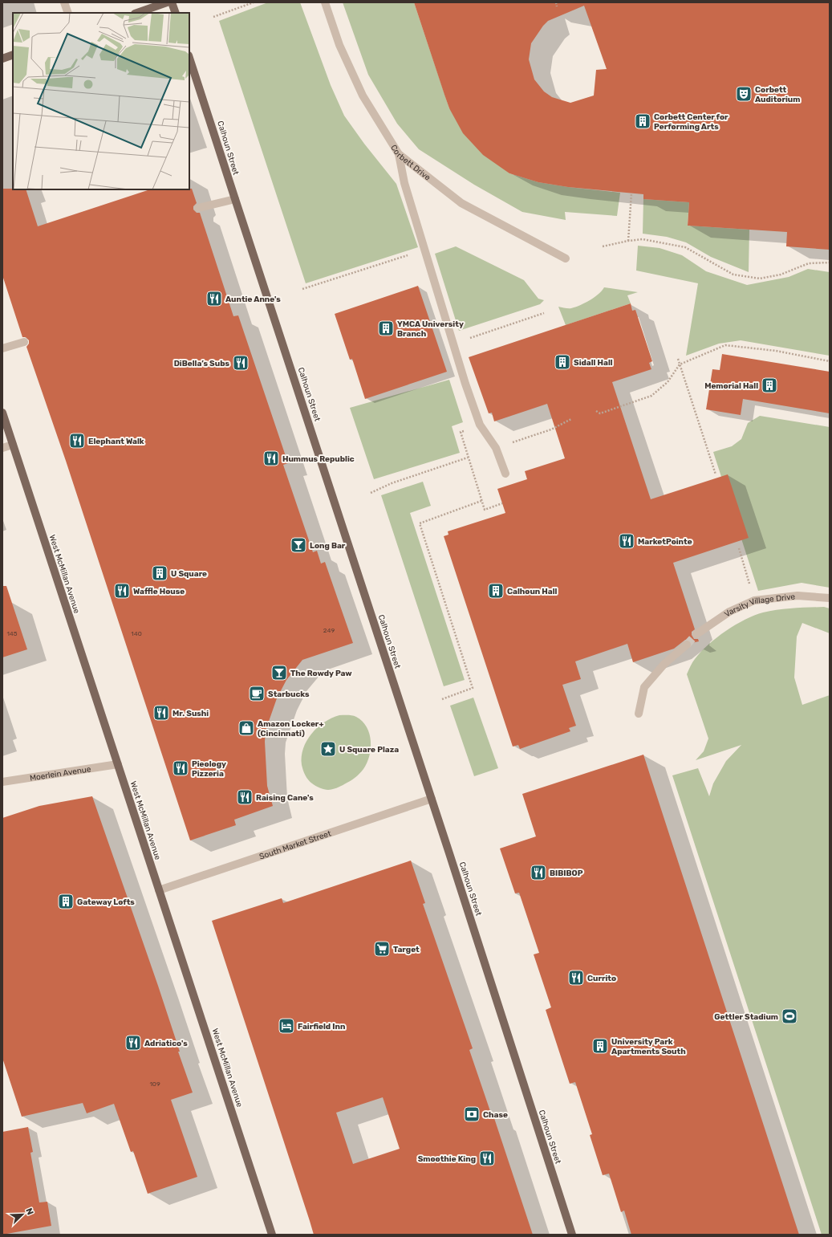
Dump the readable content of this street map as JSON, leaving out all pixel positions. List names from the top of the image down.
{
  "streets": {
    "main road": ["Calhoun Street", "West McMillan Avenue"],
    "street": [
      "Corbett Drive",
      "Varsity Village Drive",
      "Moerlein Avenue",
      "South Market Street"
    ]
  },
  "crossings": [
    ["Calhoun Street", "South Market Street"],
    ["West McMillan Avenue", "Moerlein Avenue"],
    ["West McMillan Avenue", "South Market Street"]
  ],
  "places": {
    "theatre": ["Corbett Auditorium"],
    "building": [
      "Corbett Center for Performing Arts",
      "YMCA University Branch",
      "Sidall Hall",
      "Memorial Hall",
      "U Square",
      "Calhoun Hall",
      "Gateway Lofts",
      "University Park Apartments South"
    ],
    "restaurant": [
      "Auntie Anne's",
      "DiBella’s Subs",
      "Elephant Walk",
      "Hummus Republic",
      "MarketPointe",
      "Waffle House",
      "Mr. Sushi",
      "Pieology Pizzeria",
      "Raising Cane's",
      "BIBIBOP",
      "Currito",
      "Adriatico's",
      "Smoothie King"
    ],
    "bar": ["Long Bar", "The Rowdy Paw"],
    "cafe": ["Starbucks"],
    "shop": ["Amazon Locker+ (Cincinnati)"],
    "place": ["U Square Plaza"],
    "supermarket": ["Target"],
    "sports": ["Gettler Stadium"],
    "hotel": ["Fairfield Inn"],
    "bank": ["Chase"]
  },
  "house_numbers": [
    "249",
    "145",
    "140",
    "109"
  ],
  "north": "top right"
}
